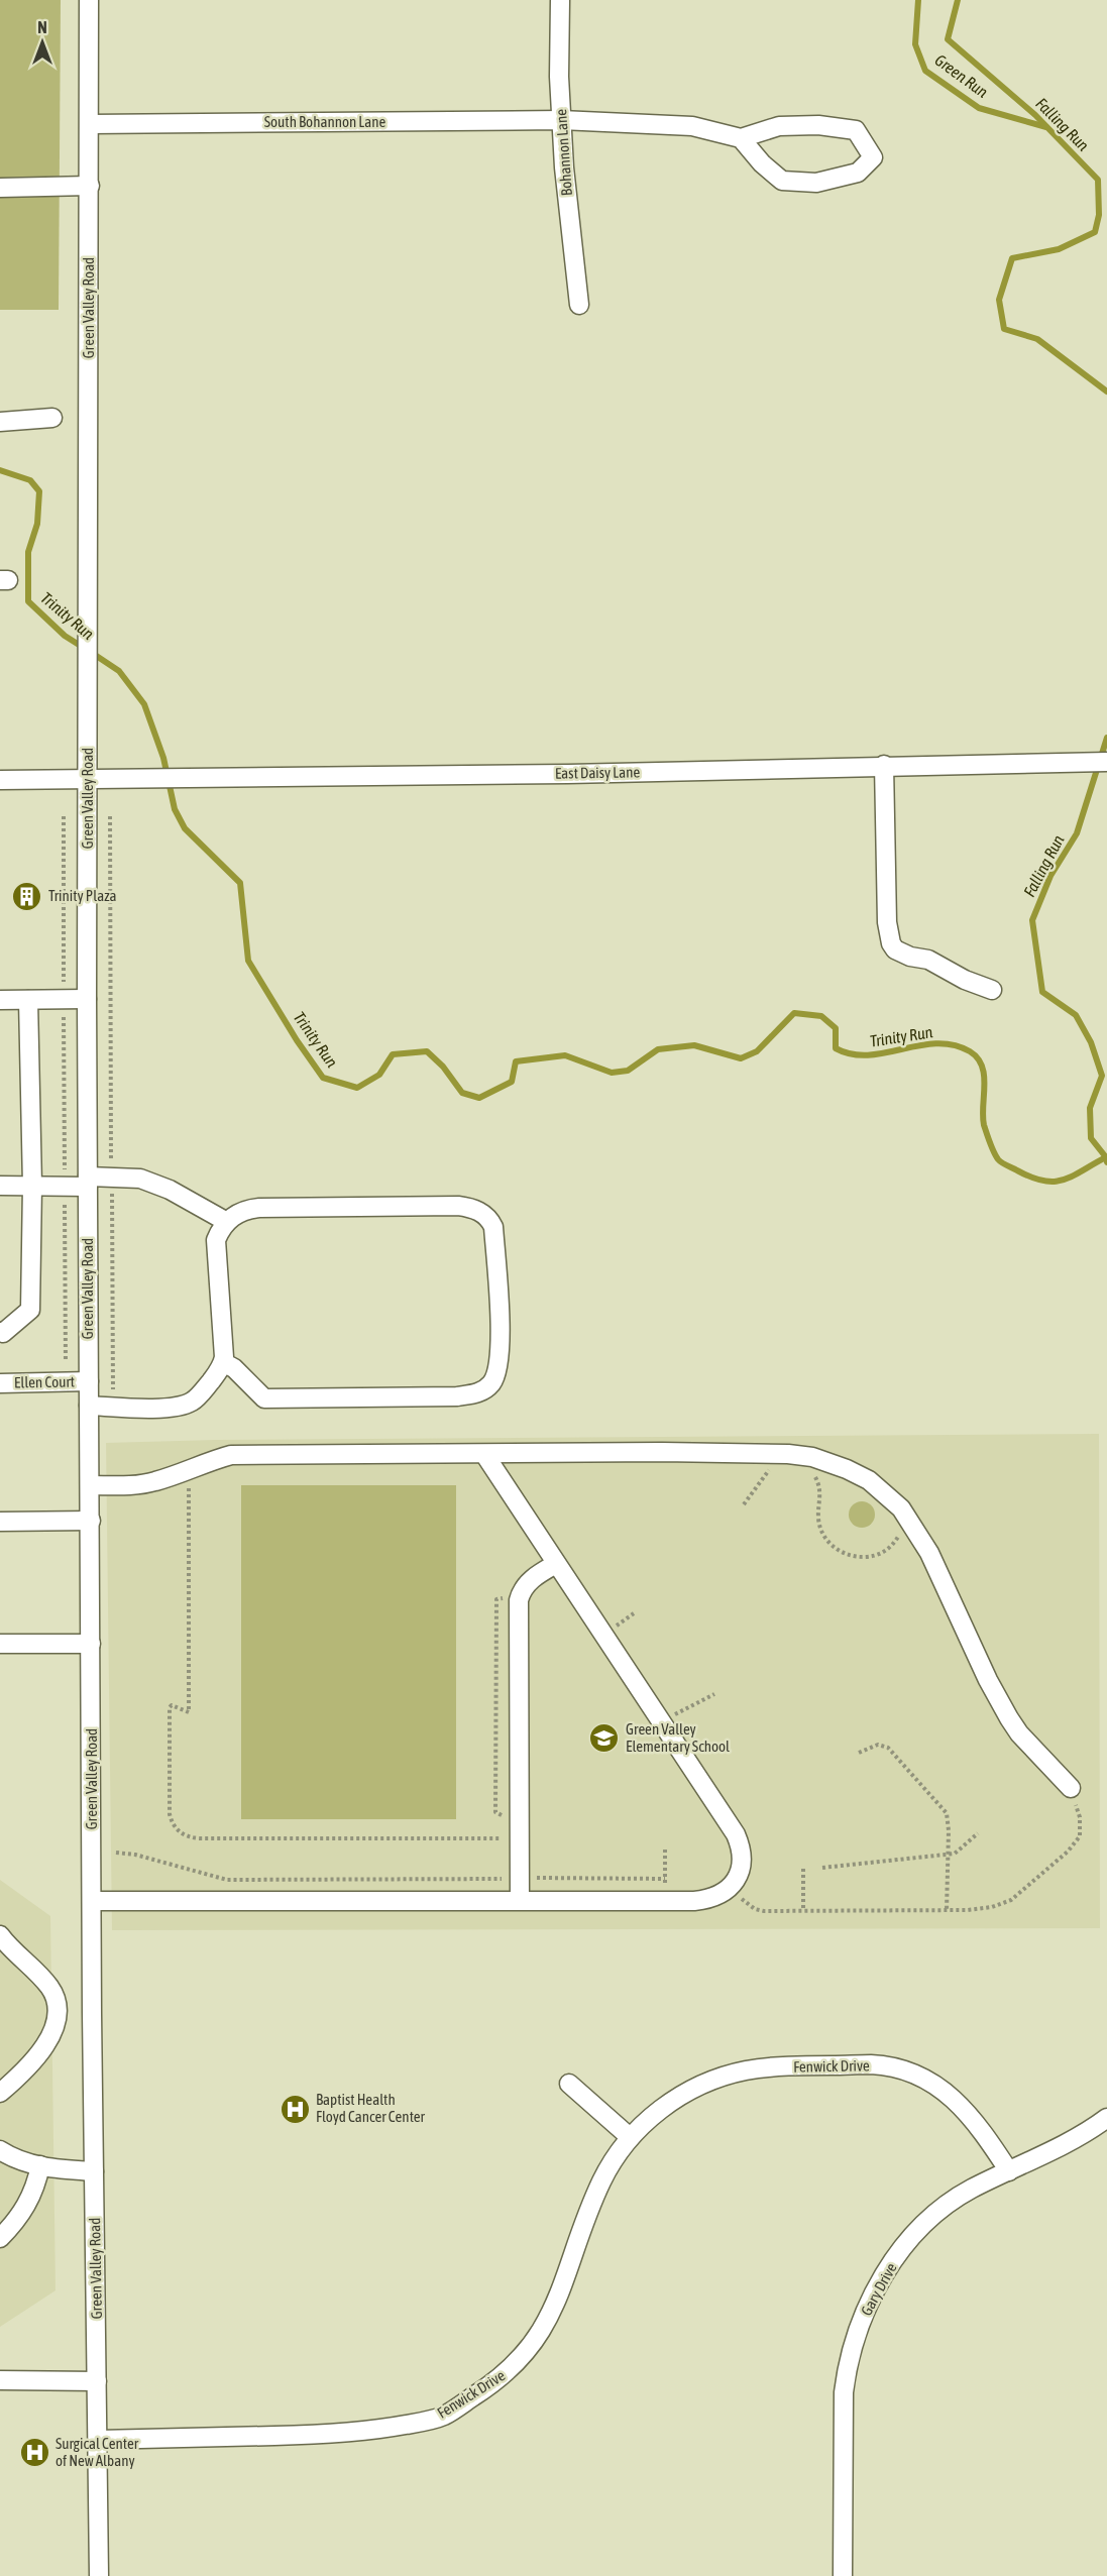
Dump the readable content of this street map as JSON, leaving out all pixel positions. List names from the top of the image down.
{
  "streets": {
    "street": [
      "South Bohannon Lane",
      "Bohannon Lane",
      "Green Valley Road",
      "East Daisy Lane",
      "Ellen Court",
      "Fenwick Drive",
      "Gary Drive"
    ]
  },
  "crossings": [
    ["South Bohannon Lane", "Bohannon Lane"],
    ["South Bohannon Lane", "Green Valley Road"],
    ["Green Valley Road", "East Daisy Lane"],
    ["Green Valley Road", "Ellen Court"],
    ["Green Valley Road", "Fenwick Drive"],
    ["Fenwick Drive", "Gary Drive"]
  ],
  "water": ["Green Run", "Falling Run", "Trinity Run"],
  "places": {
    "building": ["Trinity Plaza"],
    "school or university": ["Green Valley Elementary School"],
    "hospital": ["Baptist Health Floyd Cancer Center", "Surgical Center of New Albany"]
  },
  "north": "top"
}
